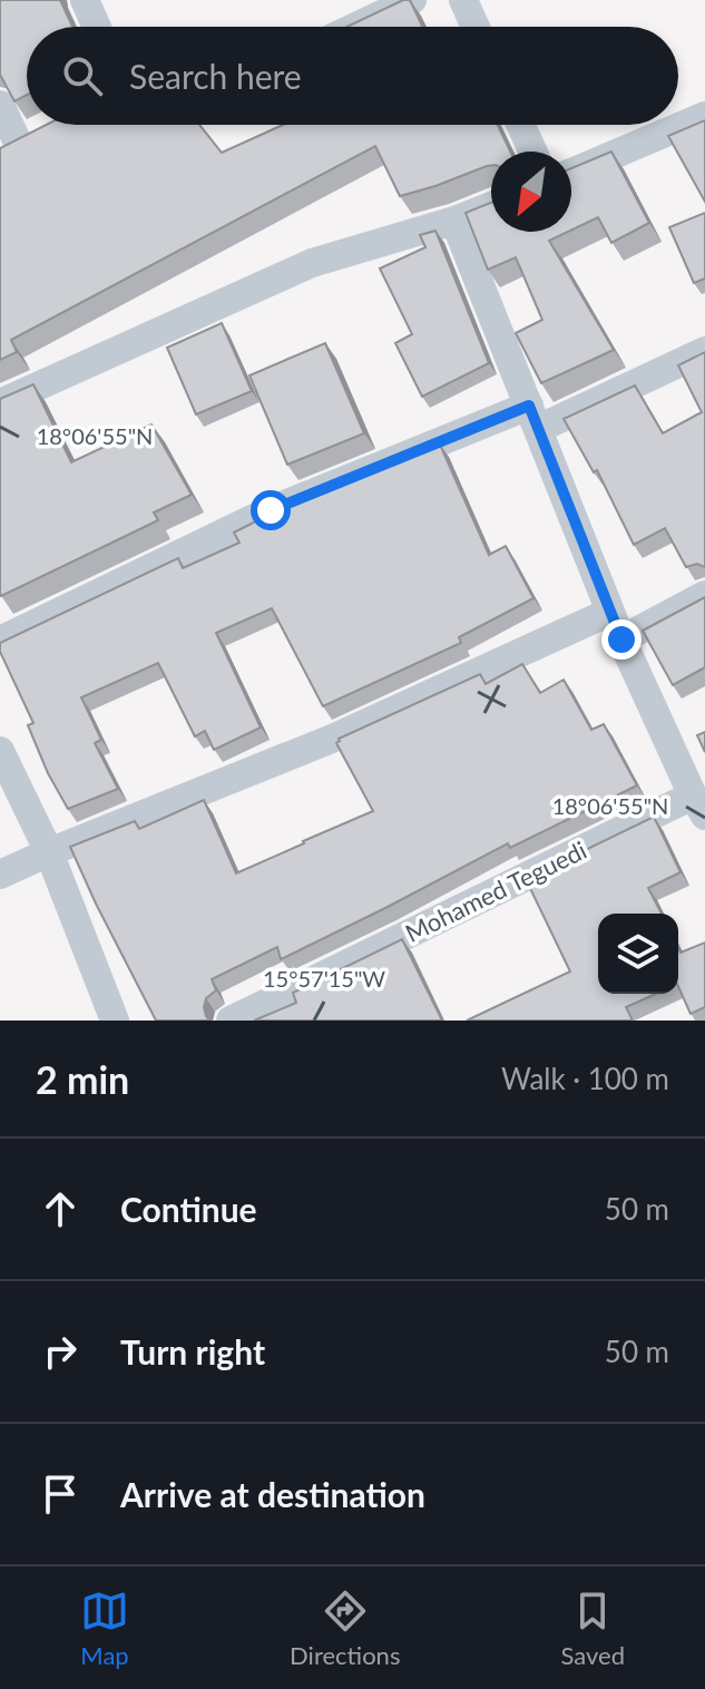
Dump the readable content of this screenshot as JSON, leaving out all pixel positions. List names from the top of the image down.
{
  "streets": {
    "street": ["Mohamed Teguedi"]
  },
  "north": "bottom left",
  "page": {
    "search": "Search here",
    "heading": ["2 min", "Walk · 100 m"],
    "list": [
      ["Continue", "50 m"],
      ["Turn right", "50 m"],
      "Arrive at destination"
    ],
    "nav": ["Map", "Directions", "Saved"]
  },
  "coordinates": ["18°06'55\"N", "15°57'15\"W"]
}
